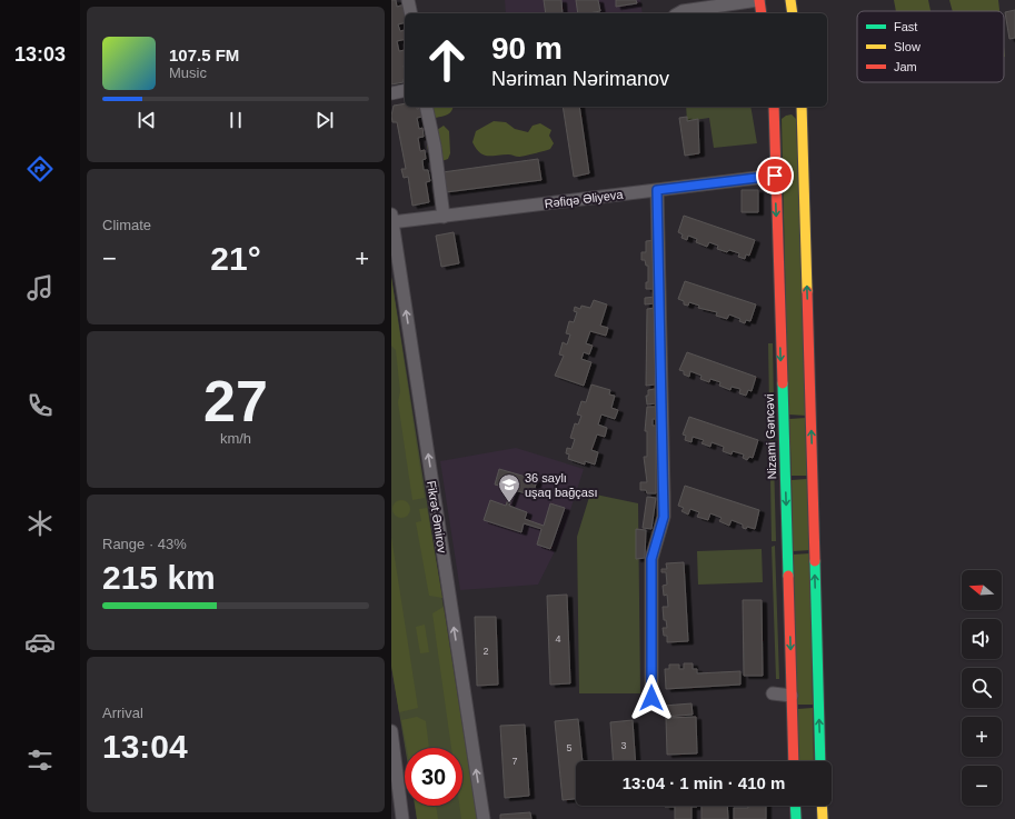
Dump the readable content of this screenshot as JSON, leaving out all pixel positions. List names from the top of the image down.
{
  "streets": {
    "main road": ["Nizami Gəncəvi"],
    "street": ["Rəfiqə Əliyeva", "Fikrət Əmirov"]
  },
  "crossings": [
    ["Rəfiqə Əliyeva", "Nizami Gəncəvi"],
    ["Rəfiqə Əliyeva", "Fikrət Əmirov"]
  ],
  "one_way": ["Fikrət Əmirov"],
  "places": {
    "school or university": ["36 saylı uşaq bağçası"]
  },
  "house_numbers": [
    "4",
    "2",
    "3",
    "5",
    "7"
  ],
  "legend": ["Fast", "Slow", "Jam"],
  "north": "left",
  "page": {
    "tabs": "13:03",
    "turn": ["90 m", "Nəriman Nərimanov"],
    "song": ["107.5 FM", "Music"],
    "tile": [
      "Climate",
      ["27", "km/h"],
      ["Range · 43%", "215 km"],
      ["Arrival", "13:04"]
    ],
    "heat": ["−", "21°", "+"],
    "map_buttons": ["+", "−"],
    "limit": "30",
    "trip": "13:04 · 1 min · 410 m"
  }
}
